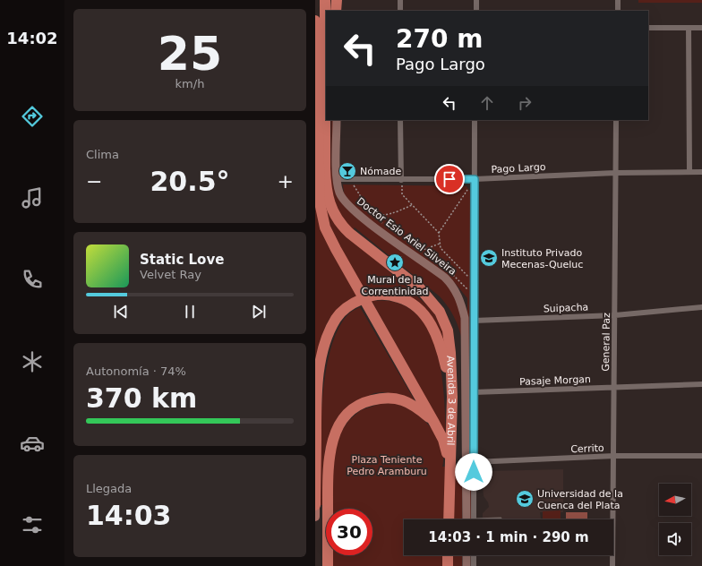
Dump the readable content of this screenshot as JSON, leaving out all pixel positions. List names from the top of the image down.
{
  "streets": {
    "highway": ["Avenida 3 de Abril"],
    "main road": ["Doctor Esio Ariel Silveira"],
    "street": [
      "Pago Largo",
      "Suipacha",
      "General Paz",
      "Pasaje Morgan",
      "Cerrito"
    ]
  },
  "crossings": [
    ["Pago Largo", "Doctor Esio Ariel Silveira"],
    ["Pago Largo", "General Paz"],
    ["Suipacha", "General Paz"],
    ["General Paz", "Pasaje Morgan"],
    ["General Paz", "Cerrito"]
  ],
  "parks": ["Plaza Teniente Pedro Aramburu"],
  "places": {
    "bar": ["Nómade"],
    "school or university": ["Instituto Privado Mecenas-Queluc", "Universidad de la Cuenca del Plata"],
    "place": ["Mural de la Correntinidad"]
  },
  "north": "left",
  "page": {
    "tabs": "14:02",
    "tile": [
      ["25", "km/h"],
      "Clima",
      ["Autonomía · 74%", "370 km"],
      ["Llegada", "14:03"]
    ],
    "turn": ["270 m", "Pago Largo"],
    "heat": ["−", "20.5°", "+"],
    "song": ["Static Love", "Velvet Ray"],
    "limit": "30",
    "trip": "14:03 · 1 min · 290 m"
  }
}
